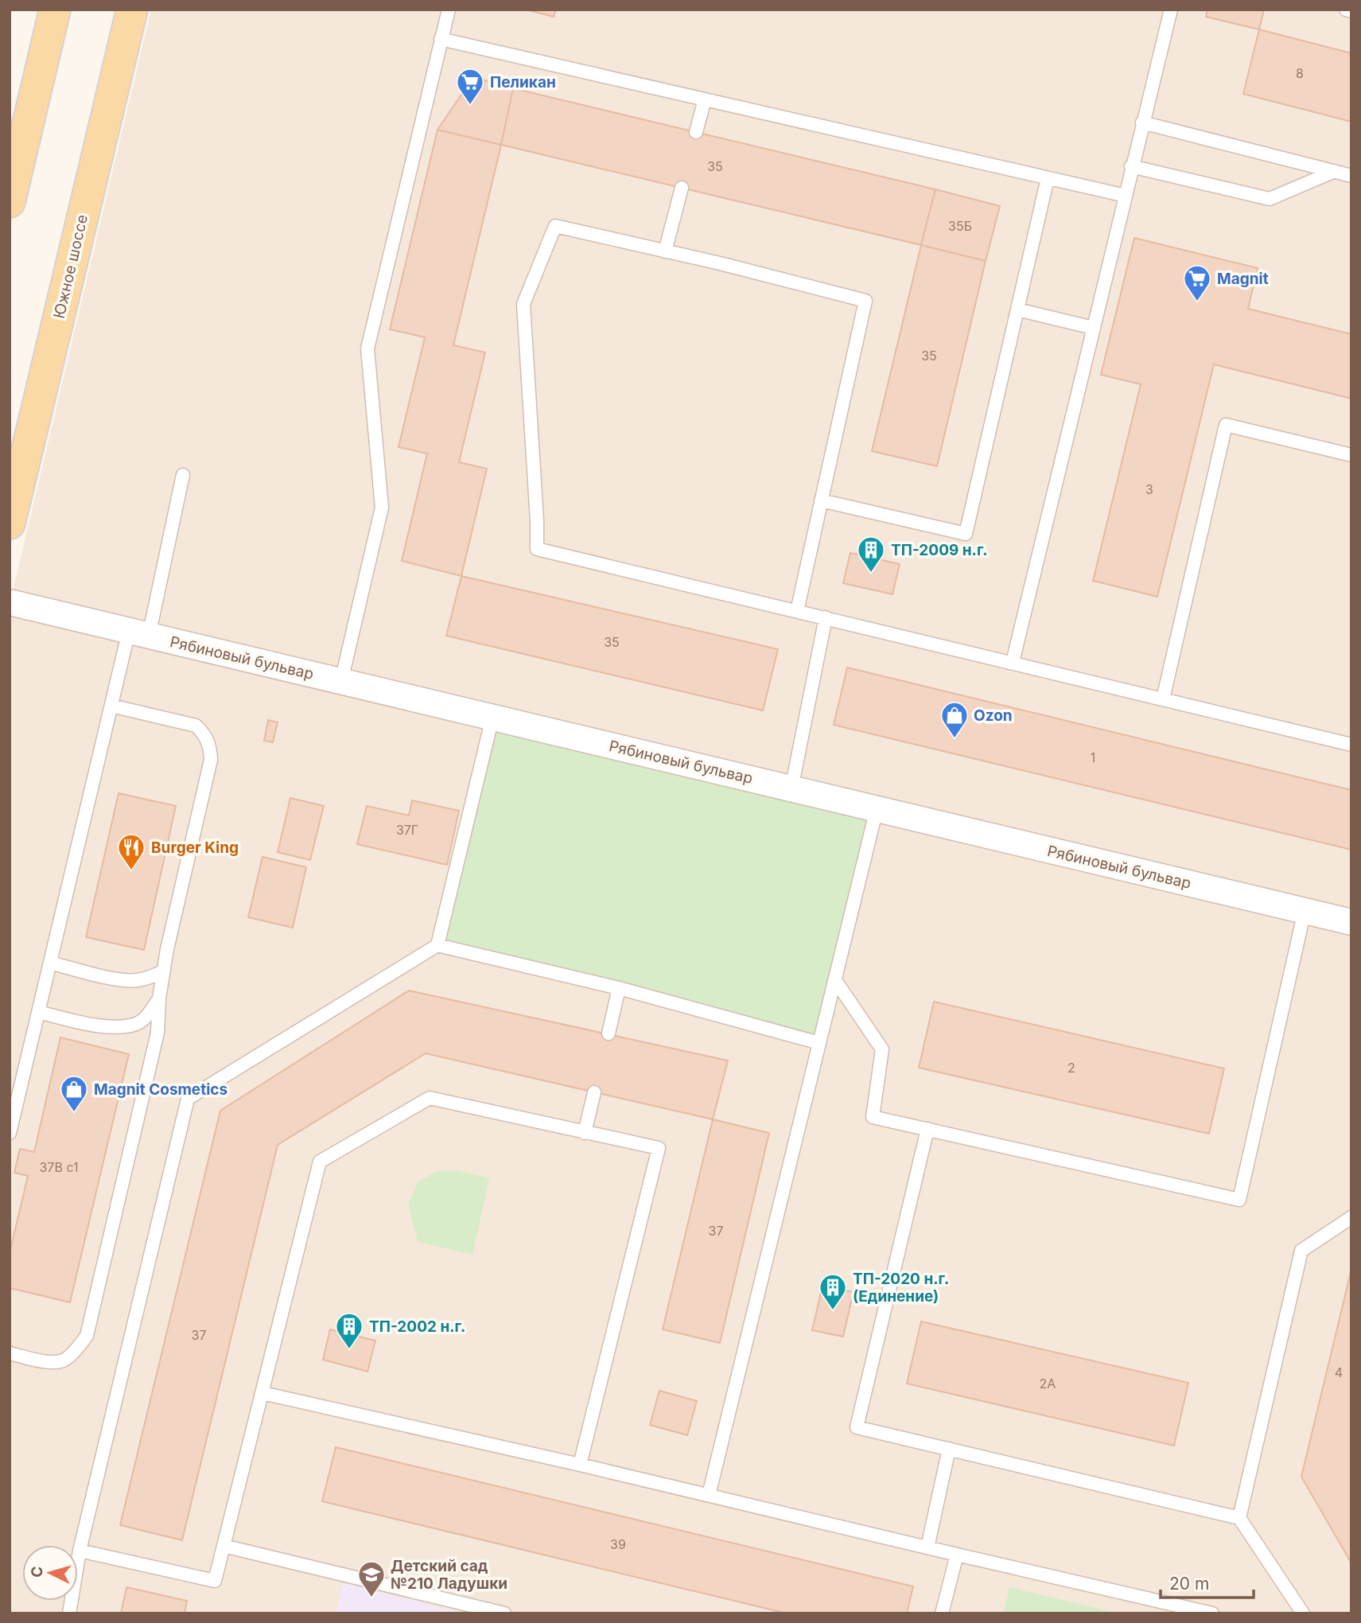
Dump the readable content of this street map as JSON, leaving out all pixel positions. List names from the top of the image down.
{
  "streets": {
    "main road": ["Южное шоссе"],
    "street": ["Рябиновый бульвар"]
  },
  "places": {
    "supermarket": ["Пеликан", "Magnit"],
    "building": ["ТП-2009 н.г.", "ТП-2020 н.г. (Единение)", "ТП-2002 н.г."],
    "shop": ["Ozon", "Magnit Cosmetics"],
    "restaurant": ["Burger King"],
    "school or university": ["Детский сад №210 Ладушки"]
  },
  "house_numbers": [
    "8",
    "35",
    "35Б",
    "35",
    "3",
    "35",
    "1",
    "37Г",
    "2",
    "37В с1",
    "37",
    "37",
    "4",
    "2А",
    "39"
  ],
  "scale_bar": "20 m",
  "north": "left"
}
